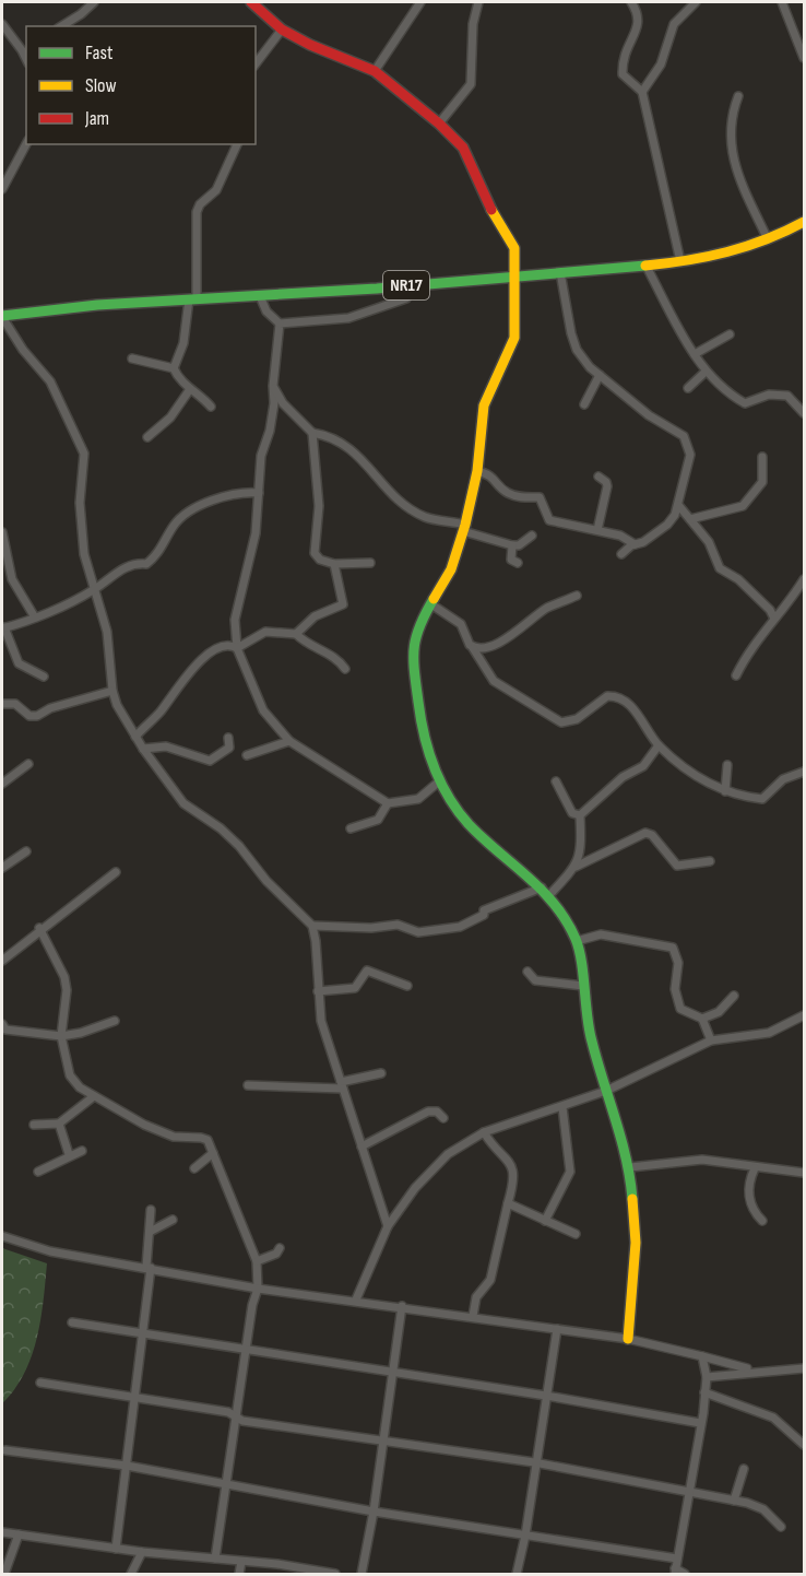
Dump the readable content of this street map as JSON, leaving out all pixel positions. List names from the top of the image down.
{
  "streets": {
    "street": ["NR17"]
  },
  "legend": ["Fast", "Slow", "Jam"]
}
